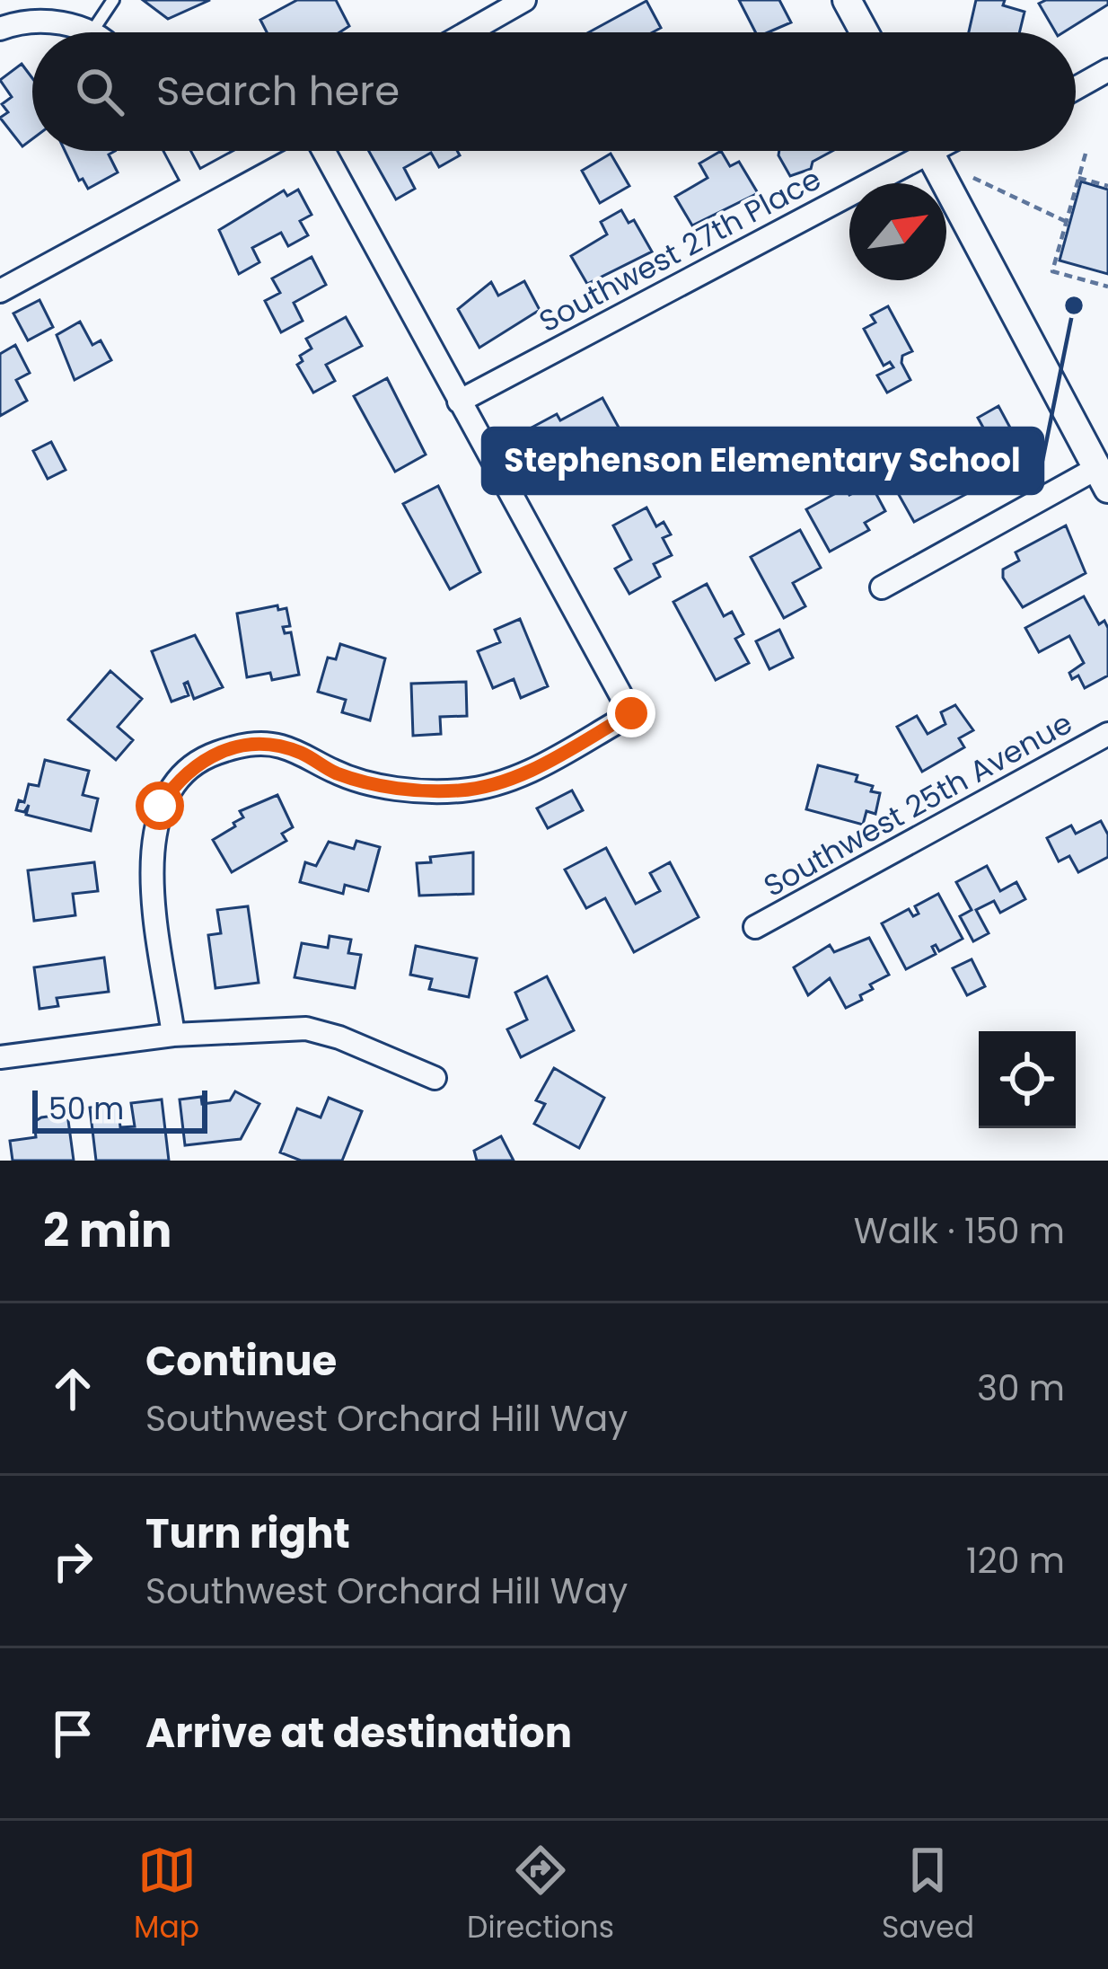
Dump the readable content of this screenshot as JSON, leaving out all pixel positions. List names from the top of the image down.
{
  "streets": {
    "street": ["Southwest 27th Place", "Southwest 25th Avenue"]
  },
  "places": ["Stephenson Elementary School"],
  "scale_bar": "50 m",
  "north": "top right",
  "page": {
    "search": "Search here",
    "scale": "50 m",
    "heading": ["2 min", "Walk · 150 m"],
    "list": [
      ["Continue", "Southwest Orchard Hill Way", "30 m"],
      ["Turn right", "Southwest Orchard Hill Way", "120 m"],
      "Arrive at destination"
    ],
    "nav": ["Map", "Directions", "Saved"]
  }
}
